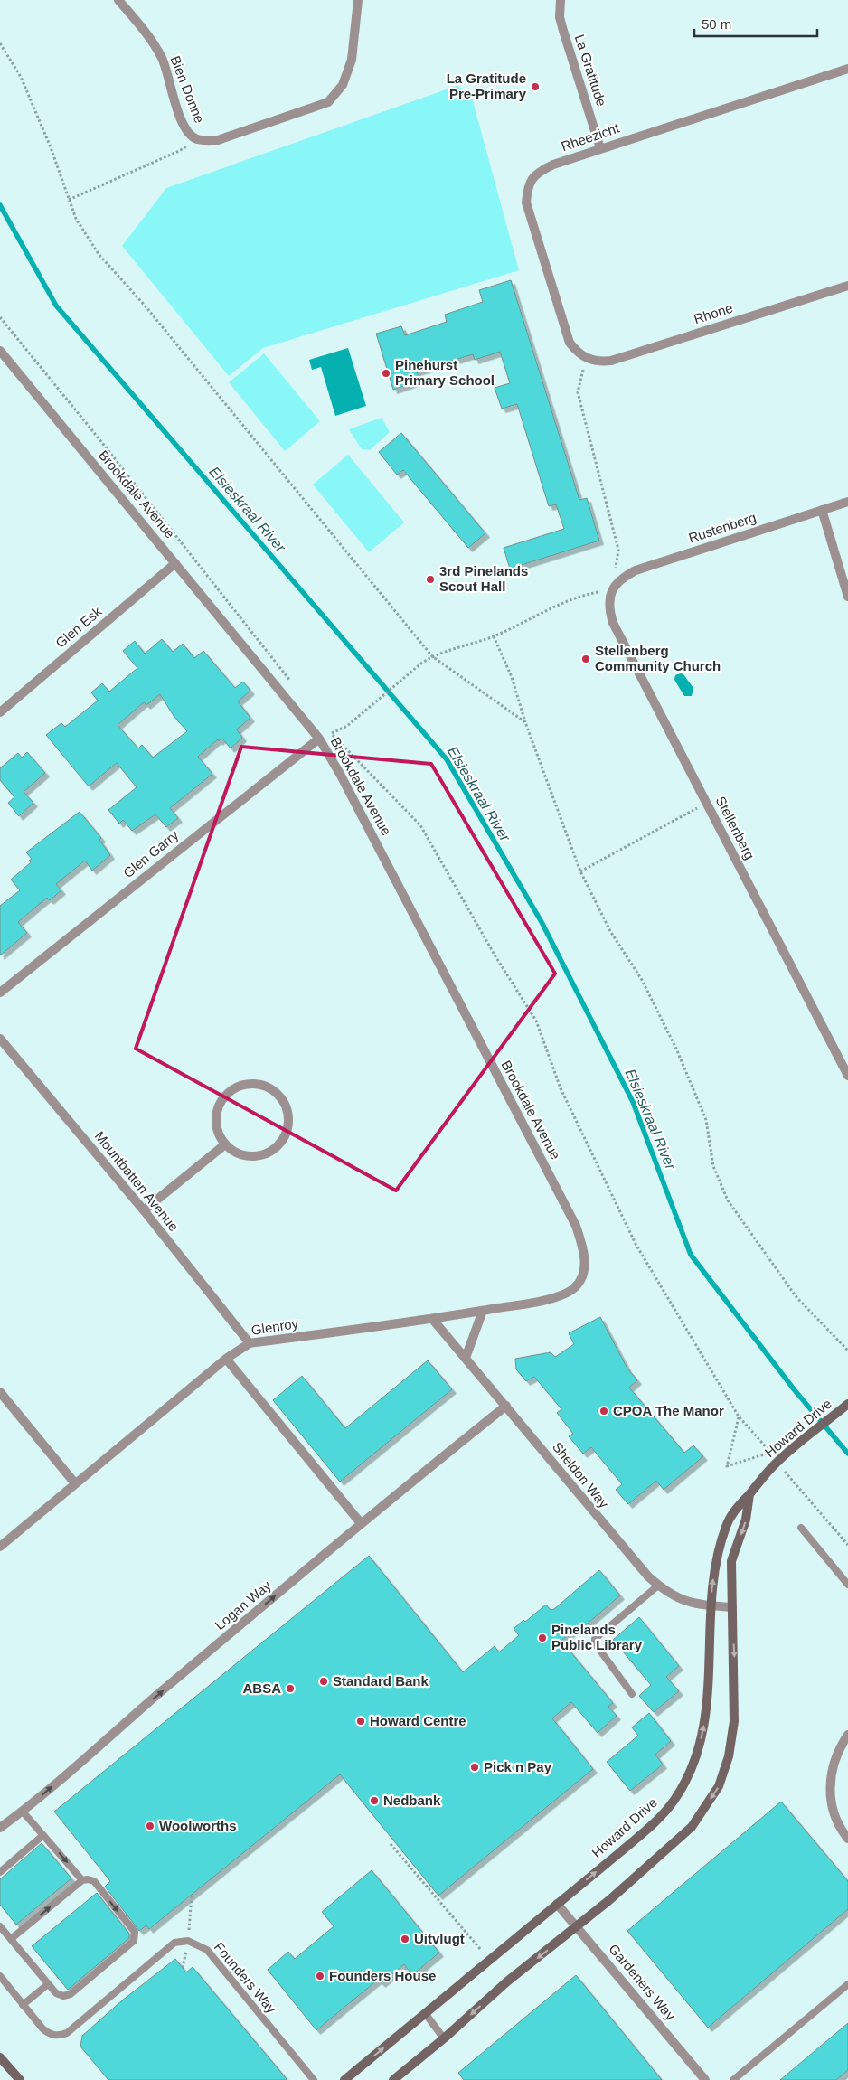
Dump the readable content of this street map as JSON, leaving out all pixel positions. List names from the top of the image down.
{
  "streets": {
    "street": [
      "La Gratitude",
      "Bien Donne",
      "Rheezicht",
      "Rhone",
      "Brookdale Avenue",
      "Rustenberg",
      "Glen Esk",
      "Stellenberg",
      "Glen Garry",
      "Mountbatten Avenue",
      "Glenroy",
      "Howard Drive",
      "Sheldon Way",
      "Logan Way",
      "Gardeners Way"
    ],
    "lane": ["Founders Way"]
  },
  "crossings": [
    ["La Gratitude", "Rheezicht"],
    ["Rheezicht", "Rhone"],
    ["Brookdale Avenue", "Glen Esk"],
    ["Brookdale Avenue", "Glen Garry"],
    ["Brookdale Avenue", "Glenroy"],
    ["Rustenberg", "Stellenberg"],
    ["Mountbatten Avenue", "Glenroy"],
    ["Glenroy", "Sheldon Way"],
    ["Howard Drive", "Sheldon Way"],
    ["Howard Drive", "Gardeners Way"],
    ["Sheldon Way", "Logan Way"]
  ],
  "one_way": ["Logan Way"],
  "water": ["Elsieskraal River"],
  "places": [
    "La Gratitude Pre-Primary",
    "Pinehurst Primary School",
    "3rd Pinelands Scout Hall",
    "Stellenberg Community Church",
    "CPOA The Manor",
    "Pinelands Public Library",
    "Standard Bank",
    "ABSA",
    "Howard Centre",
    "Pick n Pay",
    "Nedbank",
    "Woolworths",
    "Uitvlugt",
    "Founders House"
  ],
  "scale_bar": "50 m"
}
